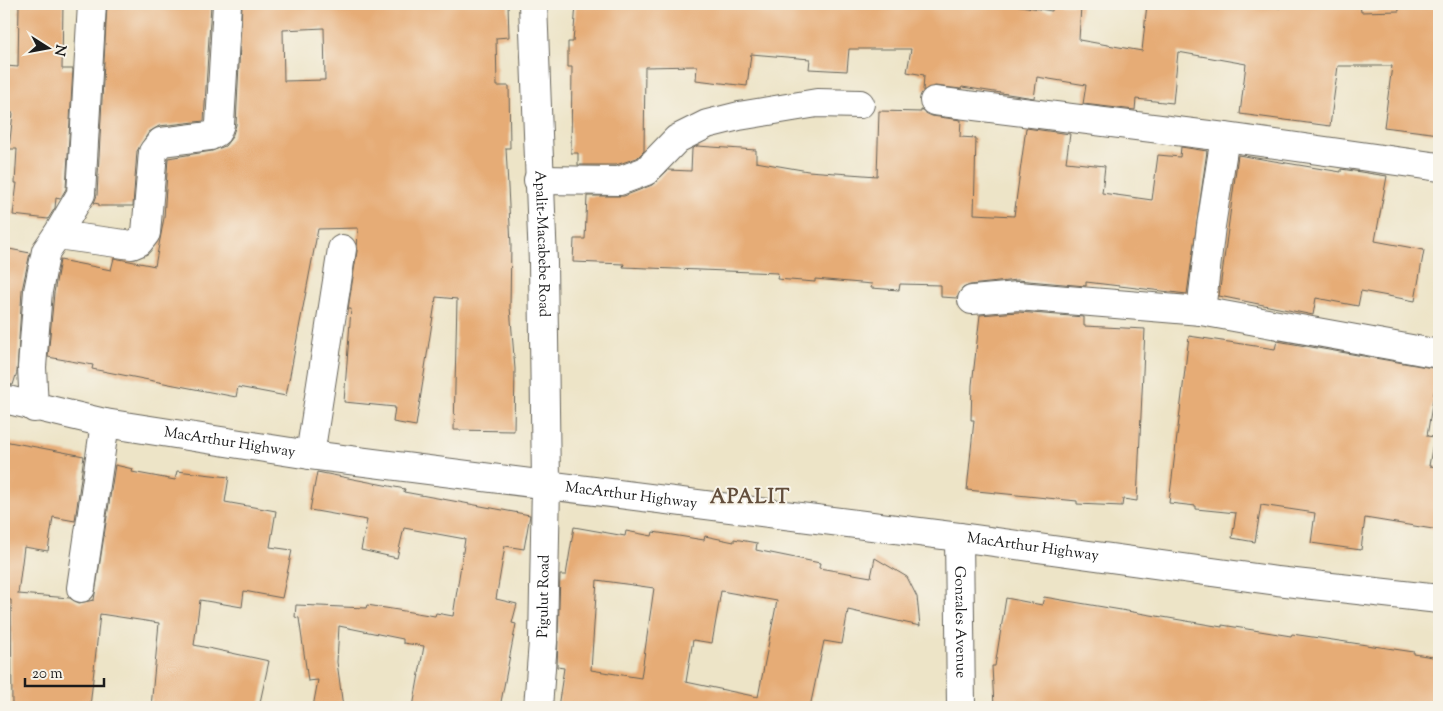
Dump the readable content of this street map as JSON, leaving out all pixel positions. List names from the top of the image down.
{
  "streets": {
    "main road": [
      "Apalit-Macabebe Road",
      "MacArthur Highway",
      "Pigulut Road",
      "Gonzales Avenue"
    ]
  },
  "crossings": [
    ["Apalit-Macabebe Road", "MacArthur Highway"],
    ["Apalit-Macabebe Road", "Pigulut Road"],
    ["MacArthur Highway", "Pigulut Road"],
    ["MacArthur Highway", "Gonzales Avenue"]
  ],
  "districts": ["APALIT"],
  "scale_bar": "20 m",
  "north": "right"
}
